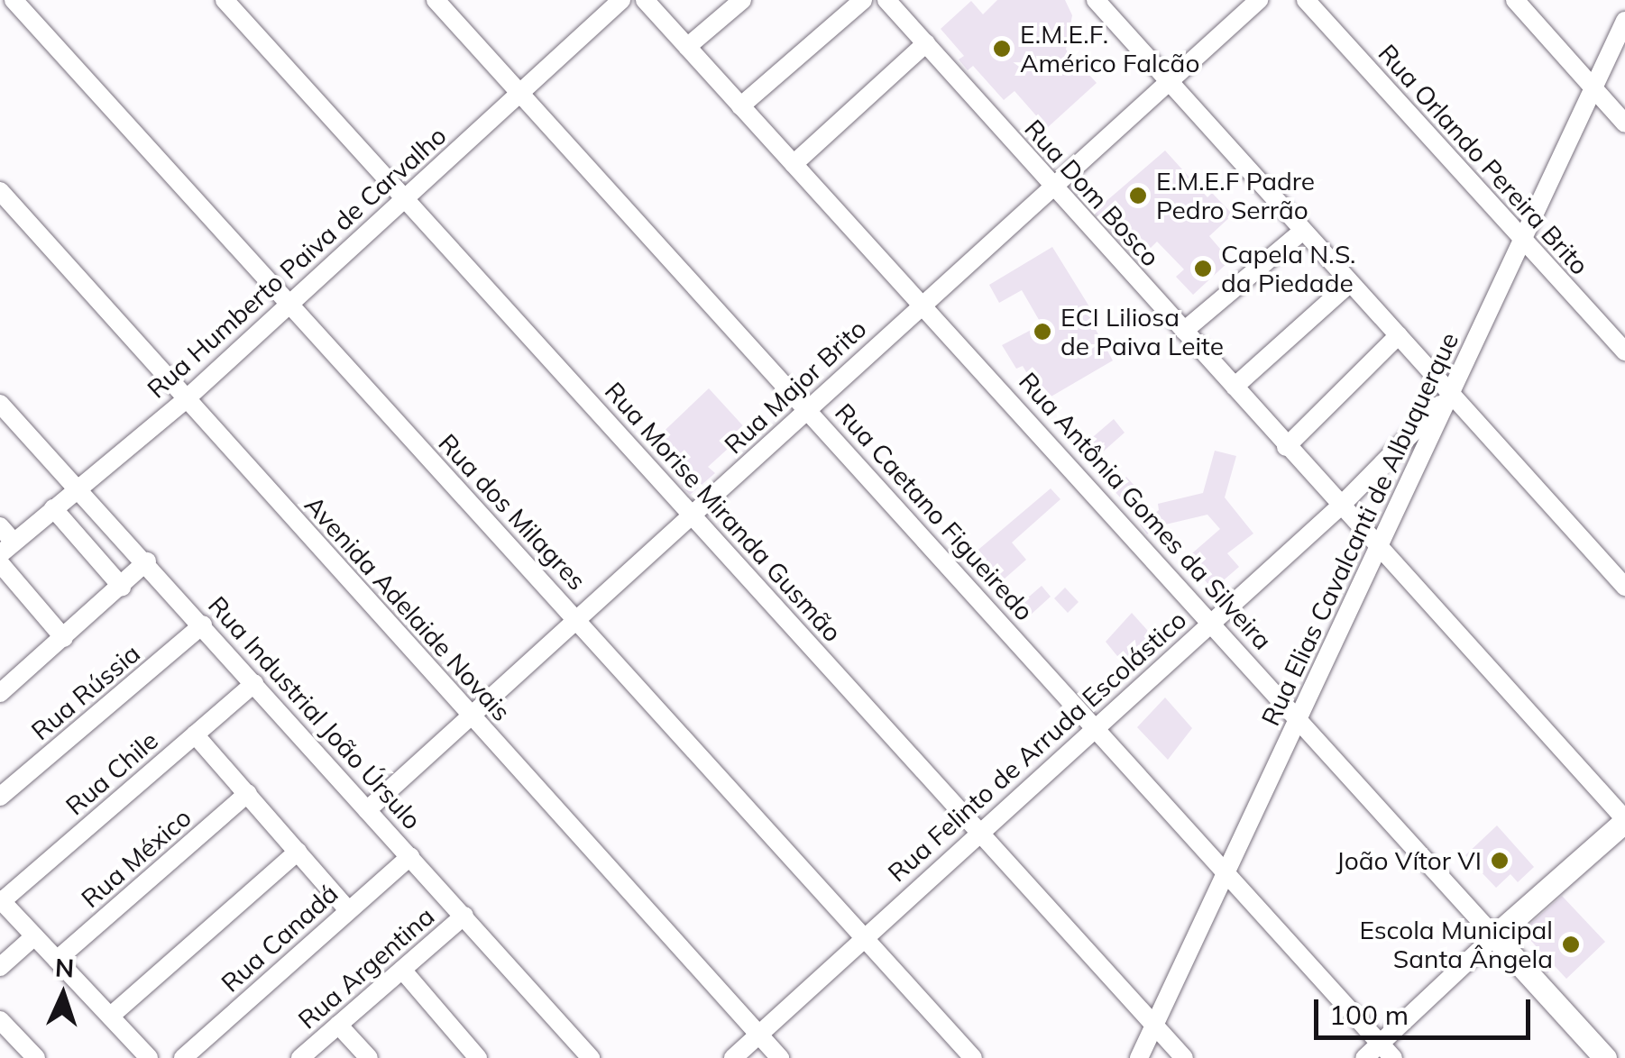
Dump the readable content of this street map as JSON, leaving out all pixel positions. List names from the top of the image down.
{
  "streets": {
    "main road": ["Rua Antônia Gomes da Silveira"],
    "street": [
      "Rua Orlando Pereira Brito",
      "Rua Dom Bosco",
      "Rua Humberto Paiva de Carvalho",
      "Rua Major Brito",
      "Rua dos Milagres",
      "Rua Morise Miranda Gusmão",
      "Rua Caetano Figueiredo",
      "Rua Elias Cavalcanti de Albuquerque",
      "Avenida Adelaide Novais",
      "Rua Rússia",
      "Rua Industrial João Úrsulo",
      "Rua Felinto de Arruda Escolástico",
      "Rua Chile",
      "Rua México",
      "Rua Canadá",
      "Rua Argentina"
    ]
  },
  "crossings": [
    ["Rua Orlando Pereira Brito", "Rua Elias Cavalcanti de Albuquerque"],
    ["Rua Dom Bosco", "Rua Major Brito"],
    ["Rua Dom Bosco", "Rua Elias Cavalcanti de Albuquerque"],
    ["Rua Dom Bosco", "Rua Felinto de Arruda Escolástico"],
    ["Rua Humberto Paiva de Carvalho", "Rua dos Milagres"],
    ["Rua Humberto Paiva de Carvalho", "Rua Morise Miranda Gusmão"],
    ["Rua Humberto Paiva de Carvalho", "Rua Caetano Figueiredo"],
    ["Rua Humberto Paiva de Carvalho", "Avenida Adelaide Novais"],
    ["Rua Humberto Paiva de Carvalho", "Rua Industrial João Úrsulo"],
    ["Rua Major Brito", "Rua Antônia Gomes da Silveira"],
    ["Rua Major Brito", "Rua dos Milagres"],
    ["Rua Major Brito", "Rua Morise Miranda Gusmão"],
    ["Rua Major Brito", "Rua Caetano Figueiredo"],
    ["Rua Major Brito", "Avenida Adelaide Novais"],
    ["Rua Major Brito", "Rua Industrial João Úrsulo"],
    ["Rua Antônia Gomes da Silveira", "Rua Elias Cavalcanti de Albuquerque"],
    ["Rua Antônia Gomes da Silveira", "Rua Felinto de Arruda Escolástico"],
    ["Rua dos Milagres", "Rua Felinto de Arruda Escolástico"],
    ["Rua Morise Miranda Gusmão", "Rua Elias Cavalcanti de Albuquerque"],
    ["Rua Morise Miranda Gusmão", "Rua Felinto de Arruda Escolástico"],
    ["Rua Caetano Figueiredo", "Rua Elias Cavalcanti de Albuquerque"],
    ["Rua Caetano Figueiredo", "Rua Felinto de Arruda Escolástico"],
    ["Rua Elias Cavalcanti de Albuquerque", "Rua Felinto de Arruda Escolástico"],
    ["Avenida Adelaide Novais", "Rua Felinto de Arruda Escolástico"],
    ["Rua Rússia", "Rua Industrial João Úrsulo"],
    ["Rua Industrial João Úrsulo", "Rua Chile"],
    ["Rua Industrial João Úrsulo", "Rua Canadá"],
    ["Rua Industrial João Úrsulo", "Rua Argentina"]
  ],
  "places": [
    "E.M.E.F. Américo Falcão",
    "E.M.E.F Padre Pedro Serrão",
    "Capela N.S. da Piedade",
    "ECI Liliosa de Paiva Leite",
    "João Vítor VI",
    "Escola Municipal Santa Ângela"
  ],
  "scale_bar": "100 m",
  "north": "top"
}
